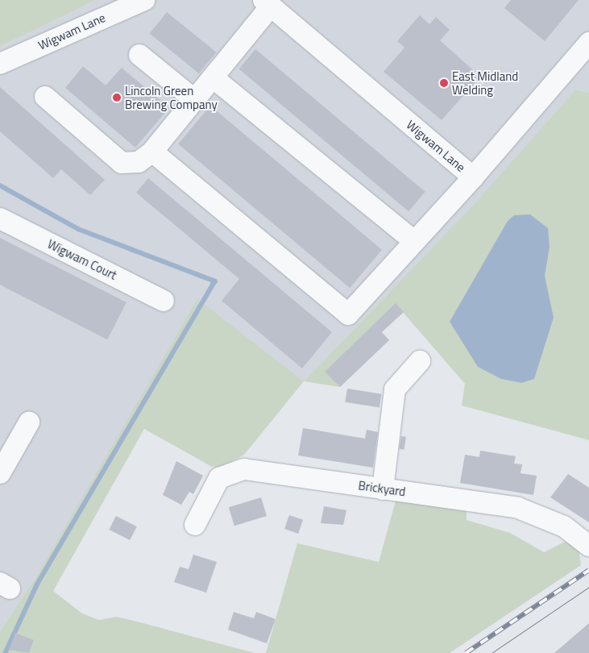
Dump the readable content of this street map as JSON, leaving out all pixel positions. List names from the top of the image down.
{
  "streets": {
    "street": ["Wigwam Lane", "Wigwam Court", "Brickyard"]
  },
  "places": ["East Midland Welding", "Lincoln Green Brewing Company"]
}
